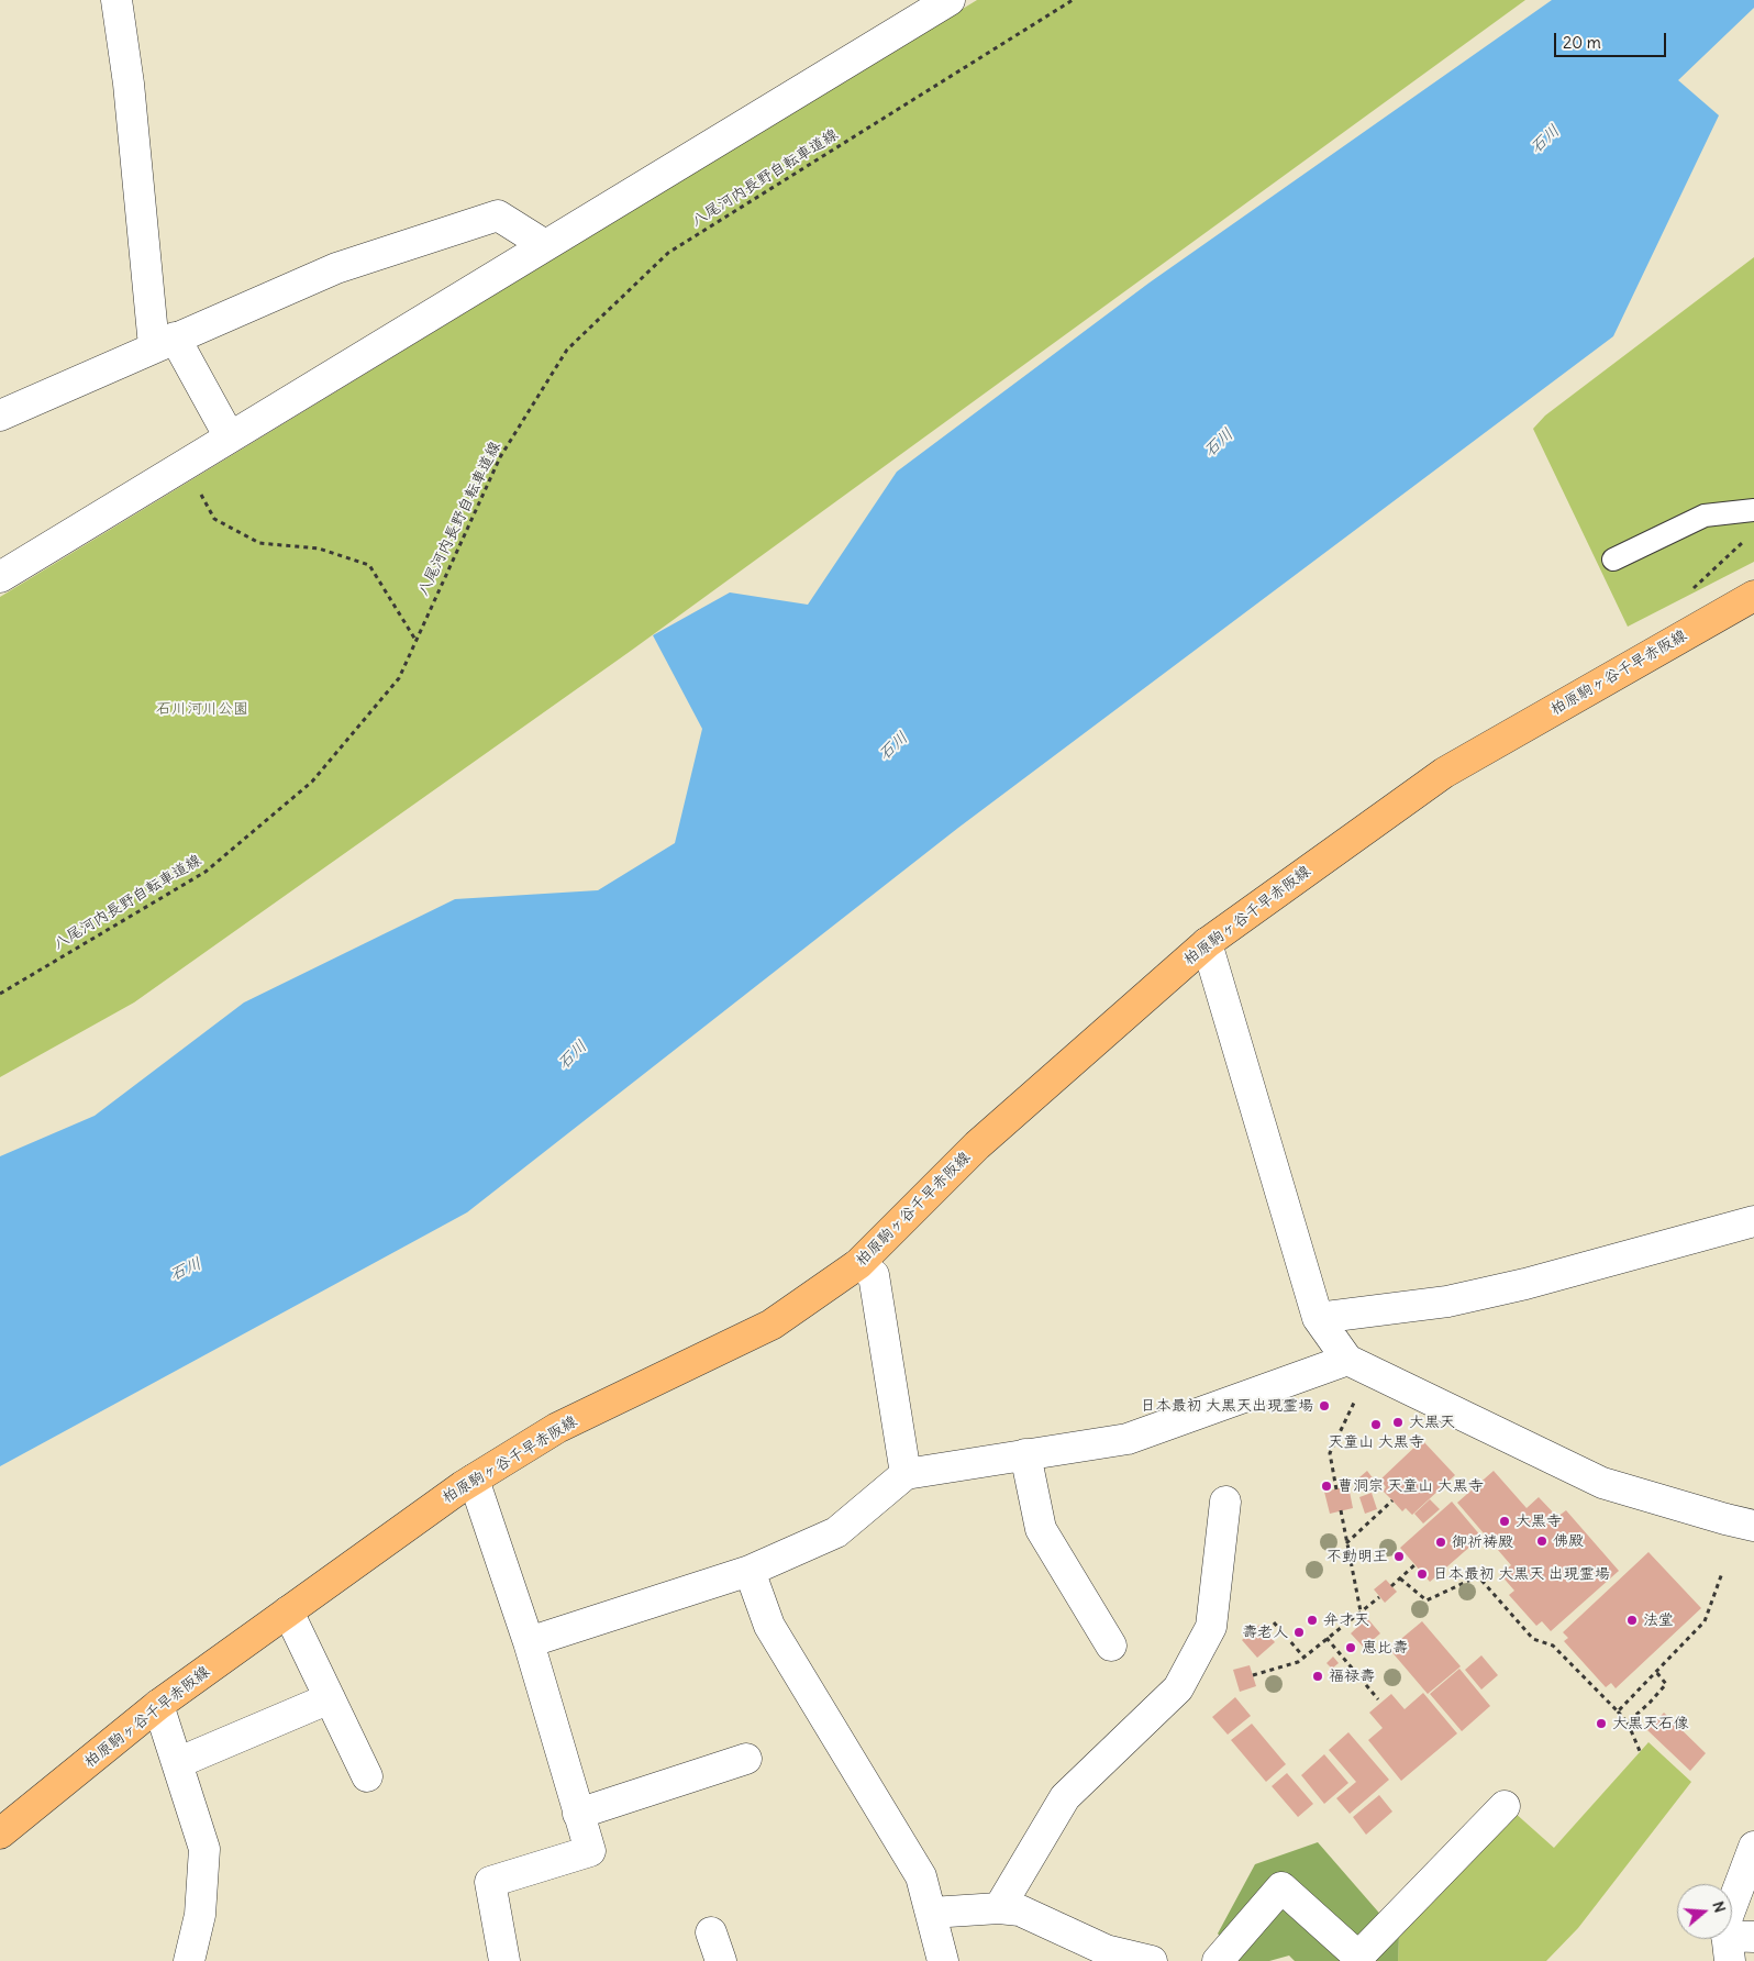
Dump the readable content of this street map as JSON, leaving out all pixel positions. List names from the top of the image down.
{
  "streets": {
    "main road": ["柏原駒ヶ谷千早赤阪線"],
    "path": ["八尾河内長野自転車道線"]
  },
  "water": ["石川"],
  "parks": ["石川河川公園"],
  "places": [
    "日本最初 大黒天出現霊場",
    "大黒天",
    "天童山 大黒寺",
    "曹洞宗 天童山 大黒寺",
    "大黒寺",
    "佛殿",
    "御祈祷殿",
    "不動明王",
    "日本最初 大黒天 出現霊場",
    "弁才天",
    "法堂",
    "壽老人",
    "恵比壽",
    "福禄壽",
    "大黒天石像"
  ],
  "scale_bar": "20 m",
  "north": "right"
}
